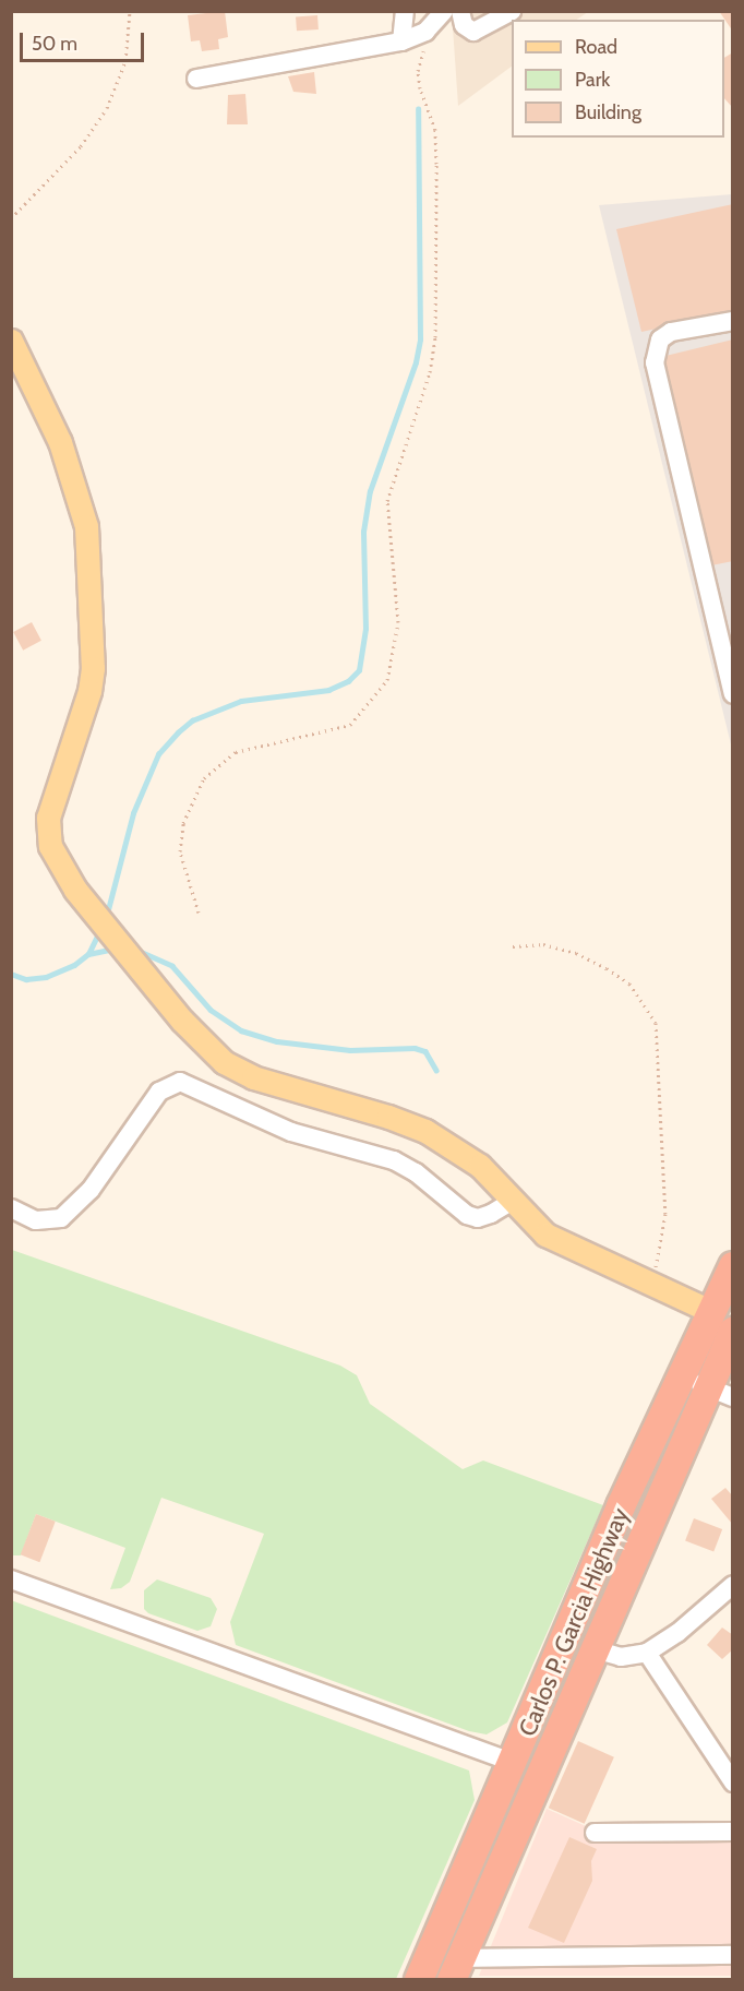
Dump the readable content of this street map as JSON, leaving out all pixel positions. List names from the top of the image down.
{
  "streets": {
    "highway": ["Carlos P. Garcia Highway"]
  },
  "legend": ["Road", "Park", "Building"],
  "scale_bar": "50 m"
}
